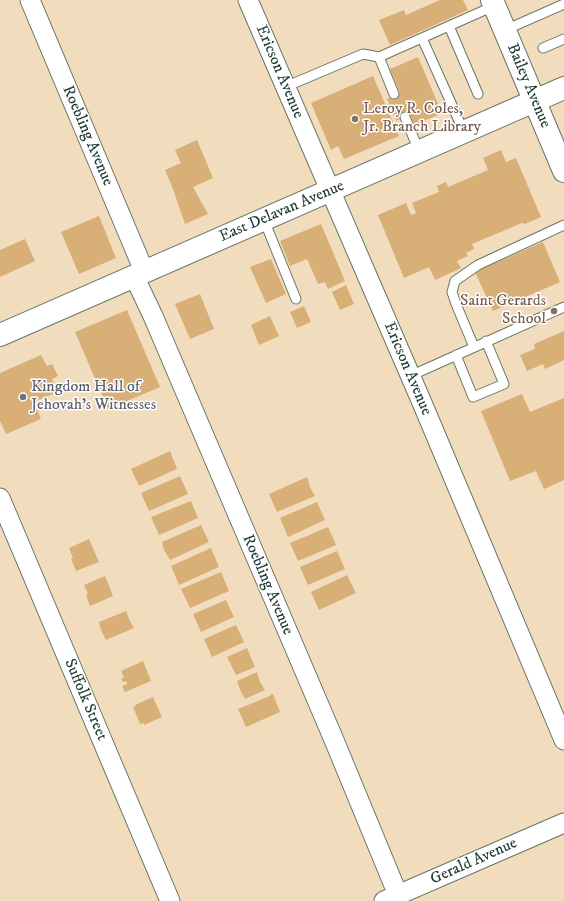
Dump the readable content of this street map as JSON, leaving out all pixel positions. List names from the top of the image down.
{
  "streets": {
    "street": [
      "Ericson Avenue",
      "Bailey Avenue",
      "Roebling Avenue",
      "East Delavan Avenue",
      "Suffolk Street",
      "Gerald Avenue"
    ]
  },
  "crossings": [
    ["Ericson Avenue", "East Delavan Avenue"],
    ["Bailey Avenue", "East Delavan Avenue"],
    ["Roebling Avenue", "East Delavan Avenue"],
    ["Roebling Avenue", "Gerald Avenue"]
  ],
  "places": ["Leroy R. Coles, Jr. Branch Library", "Saint Gerards School", "Kingdom Hall of Jehovah’s Witnesses"]
}
